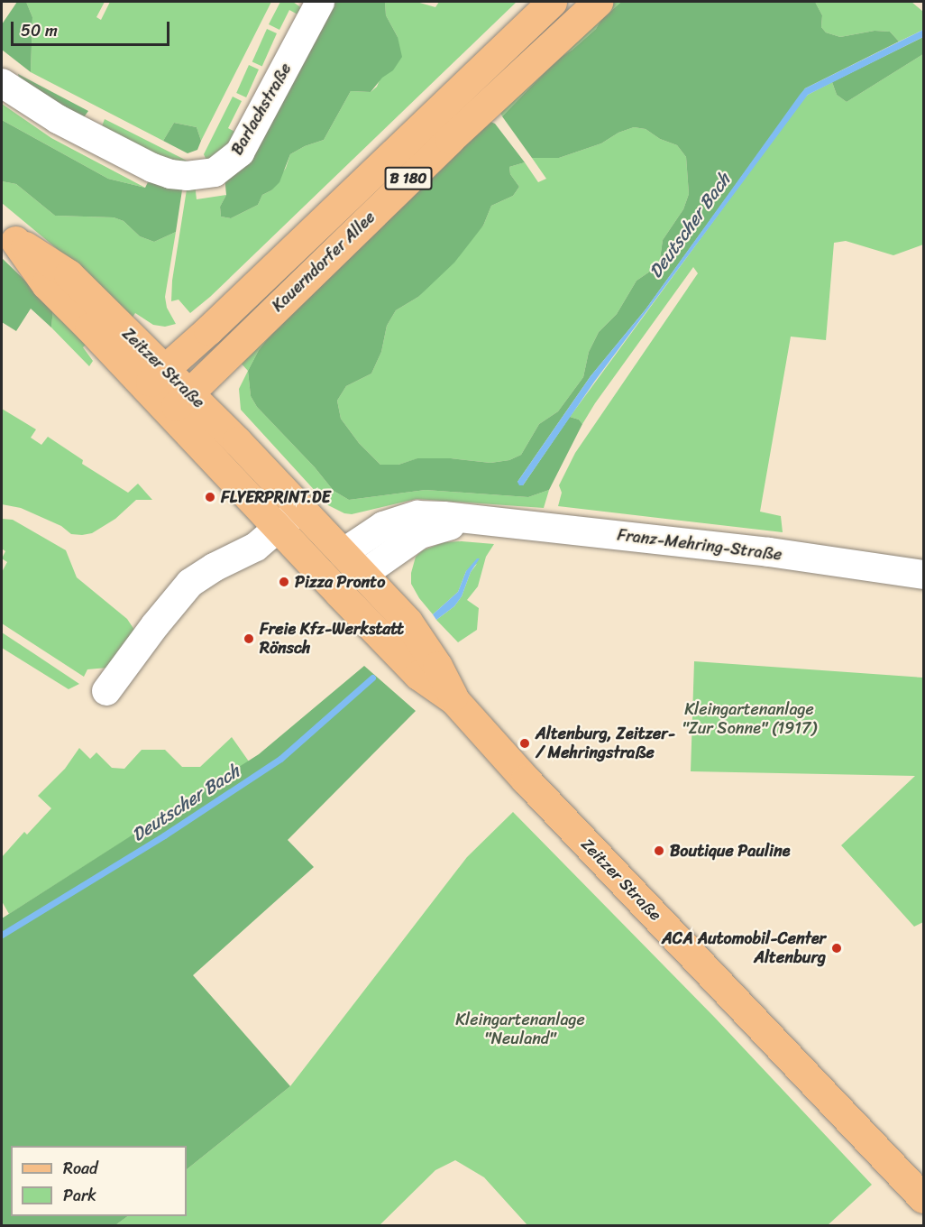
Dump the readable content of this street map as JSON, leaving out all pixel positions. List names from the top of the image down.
{
  "streets": {
    "main road": [
      "B 180",
      "Kauerndorfer Allee",
      "Zeitzer Straße",
      "Franz-Mehring-Straße"
    ],
    "street": ["Barlachstraße"]
  },
  "crossings": [
    ["Kauerndorfer Allee", "Zeitzer Straße"],
    ["Zeitzer Straße", "Franz-Mehring-Straße"]
  ],
  "water": ["Deutscher Bach"],
  "parks": ["Kleingartenanlage \"Zur Sonne\" (1917)", "Kleingartenanlage \"Neuland\""],
  "places": [
    "FLYERPRINT.DE",
    "Pizza Pronto",
    "Freie Kfz-Werkstatt Rönsch",
    "Altenburg, Zeitzer- / Mehringstraße",
    "Boutique Pauline",
    "ACA Automobil-Center Altenburg"
  ],
  "legend": ["Road", "Park"],
  "scale_bar": "50 m"
}
